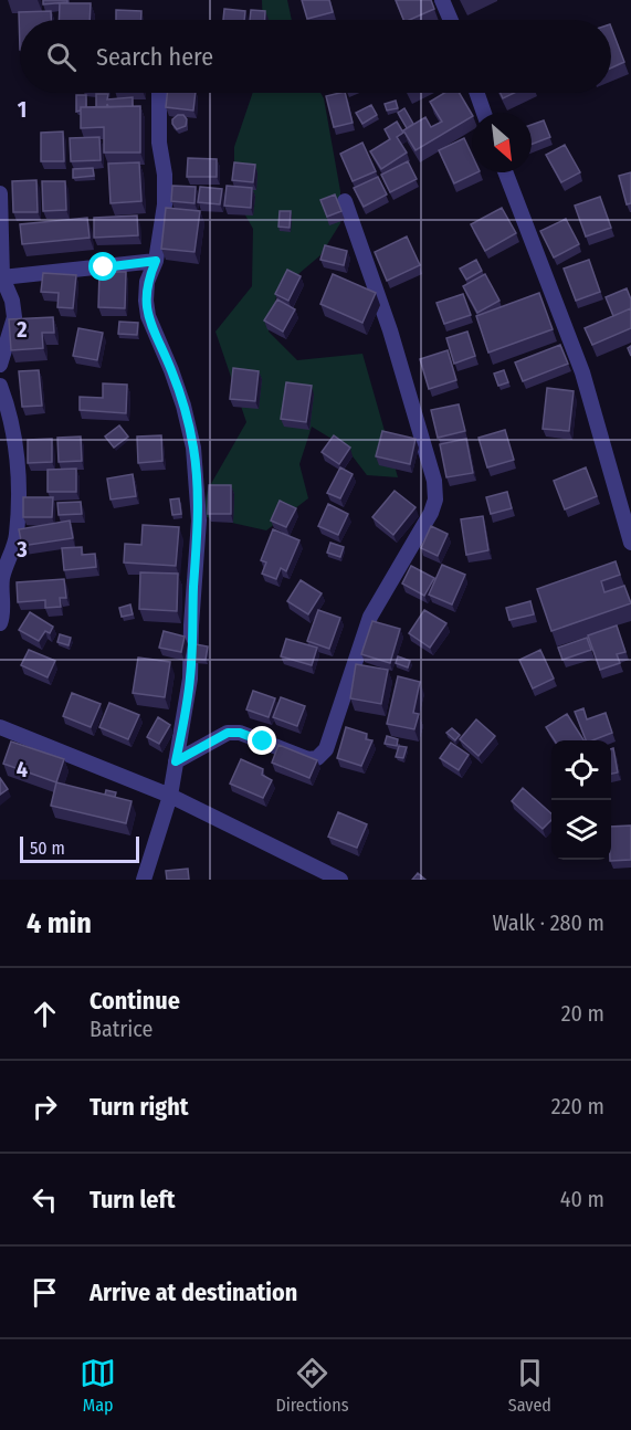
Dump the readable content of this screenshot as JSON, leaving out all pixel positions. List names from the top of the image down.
{
  "scale_bar": "50 m",
  "north": "bottom right",
  "page": {
    "search": "Search here",
    "scale": "50 m",
    "heading": ["4 min", "Walk · 280 m"],
    "list": [
      ["Continue", "Batrice", "20 m"],
      ["Turn right", "220 m"],
      ["Turn left", "40 m"],
      "Arrive at destination"
    ],
    "nav": ["Map", "Directions", "Saved"]
  },
  "grid": {
    "rows": [
      "1",
      "2",
      "3",
      "4"
    ]
  }
}
